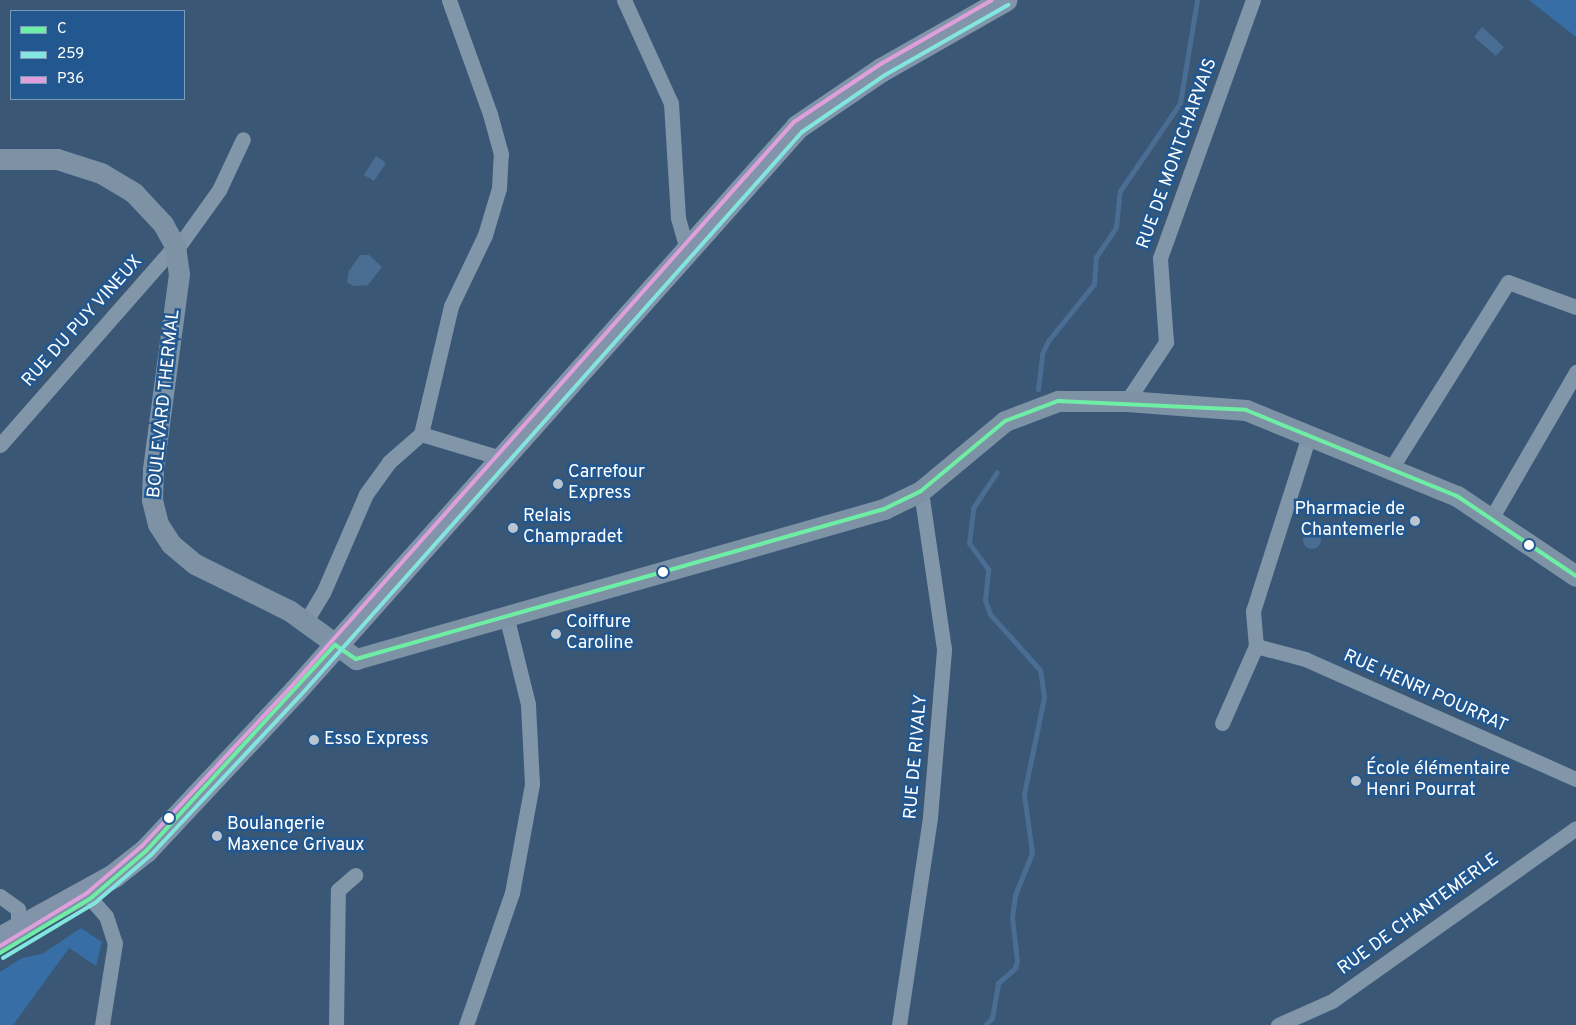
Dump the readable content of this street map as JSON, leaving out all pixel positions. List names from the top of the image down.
{
  "streets": {
    "main road": ["BOULEVARD THERMAL"],
    "street": [
      "RUE DE MONTCHARVAIS",
      "RUE DU PUY VINEUX",
      "RUE HENRI POURRAT",
      "RUE DE RIVALY",
      "RUE DE CHANTEMERLE"
    ]
  },
  "crossings": [
    ["RUE DE MONTCHARVAIS", "BOULEVARD THERMAL"],
    ["RUE DU PUY VINEUX", "BOULEVARD THERMAL"],
    ["BOULEVARD THERMAL", "RUE DE RIVALY"]
  ],
  "places": [
    "Carrefour Express",
    "Pharmacie de Chantemerle",
    "Relais Champradet",
    "Coiffure Caroline",
    "Esso Express",
    "École élémentaire Henri Pourrat",
    "Boulangerie Maxence Grivaux"
  ],
  "lines": ["transit line P36", "transit line 259", "transit line C"],
  "legend": ["C", "259", "P36"]
}
